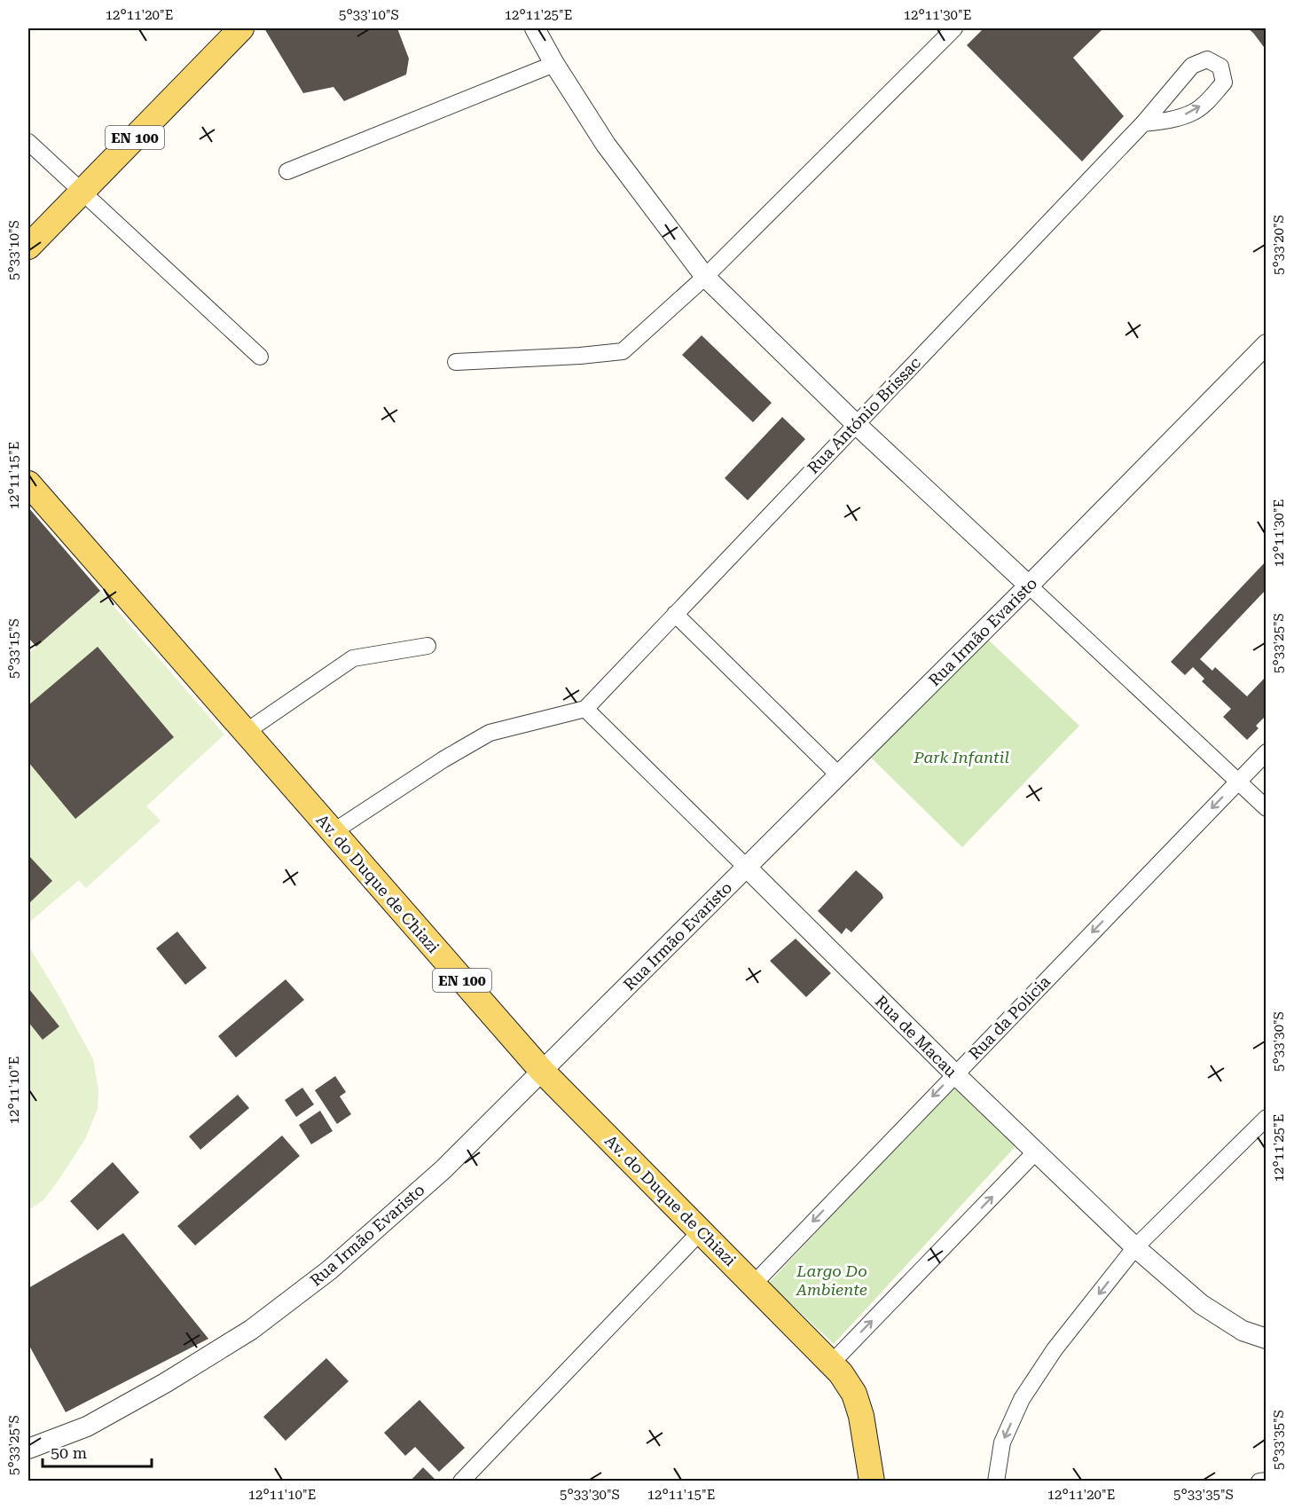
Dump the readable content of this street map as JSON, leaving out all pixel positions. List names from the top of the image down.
{
  "streets": {
    "main road": ["EN 100", "Av. do Duque de Chiazi"],
    "street": [
      "Rua António Brissac",
      "Rua Irmão Evaristo",
      "Rua da Policia",
      "Rua de Macau"
    ]
  },
  "crossings": [
    ["Rua António Brissac", "Rua de Macau"],
    ["Rua Irmão Evaristo", "Av. do Duque de Chiazi"],
    ["Rua Irmão Evaristo", "Rua de Macau"],
    ["Av. do Duque de Chiazi", "Rua da Policia"],
    ["Rua da Policia", "Rua de Macau"]
  ],
  "parks": ["Park Infantil", "Largo Do Ambiente"],
  "scale_bar": "50 m",
  "coordinates": [
    "12°11'20\"E",
    "5°33'10\"S",
    "12°11'25\"E",
    "12°11'30\"E",
    "5°33'20\"S",
    "12°11'15\"E",
    "5°33'25\"S",
    "5°33'15\"S",
    "5°33'30\"S",
    "12°11'10\"E",
    "5°33'35\"S"
  ]
}
